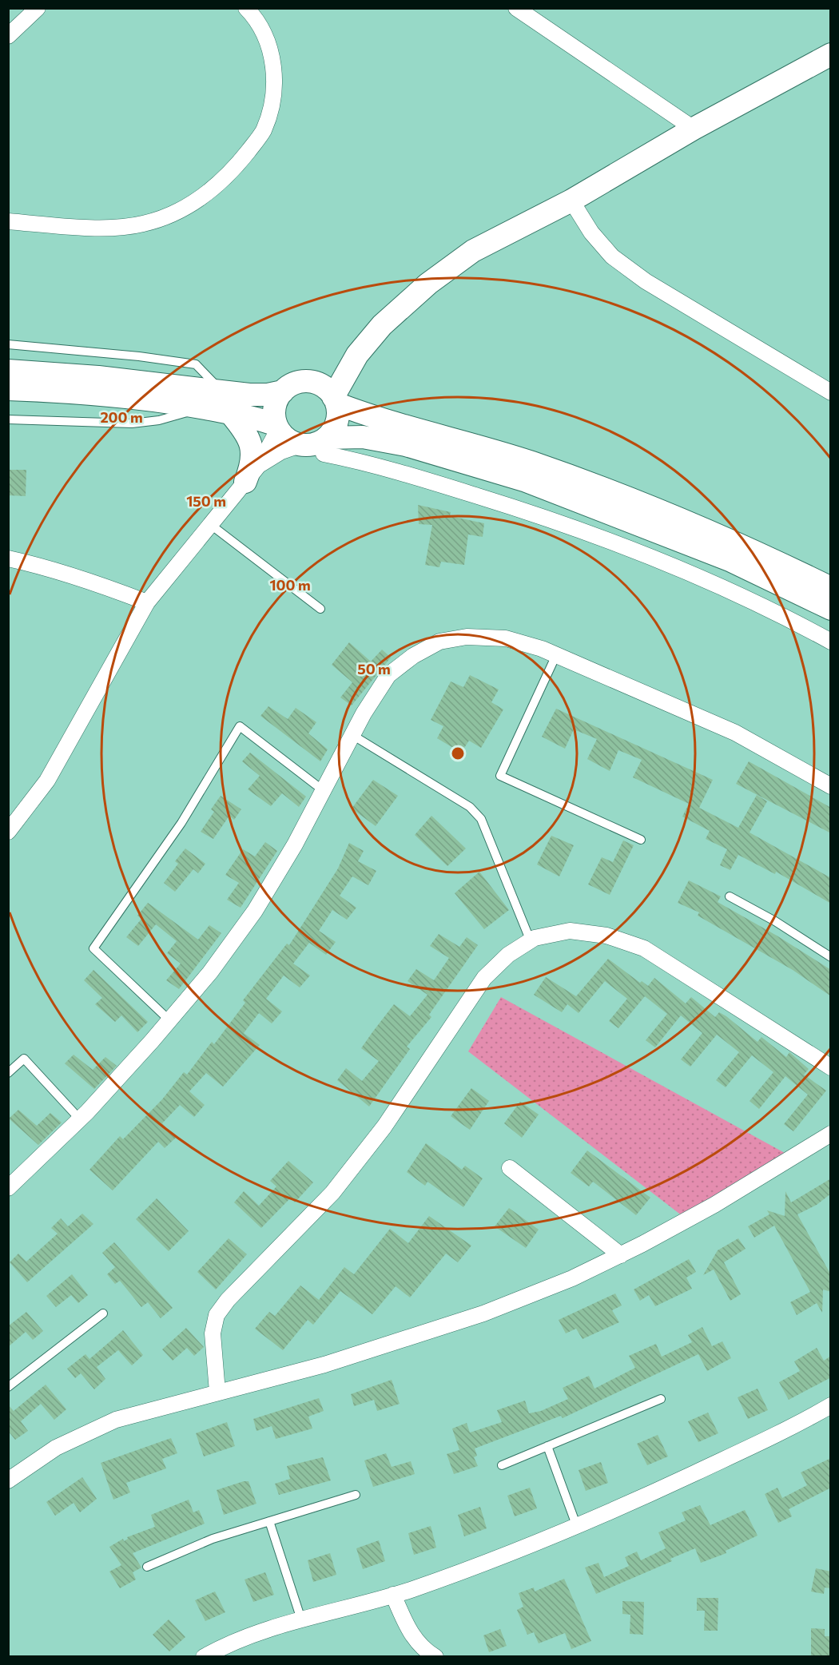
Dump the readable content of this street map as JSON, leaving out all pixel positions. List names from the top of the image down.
{
  "rings": [
    "200 m",
    "150 m",
    "100 m",
    "50 m"
  ]
}
